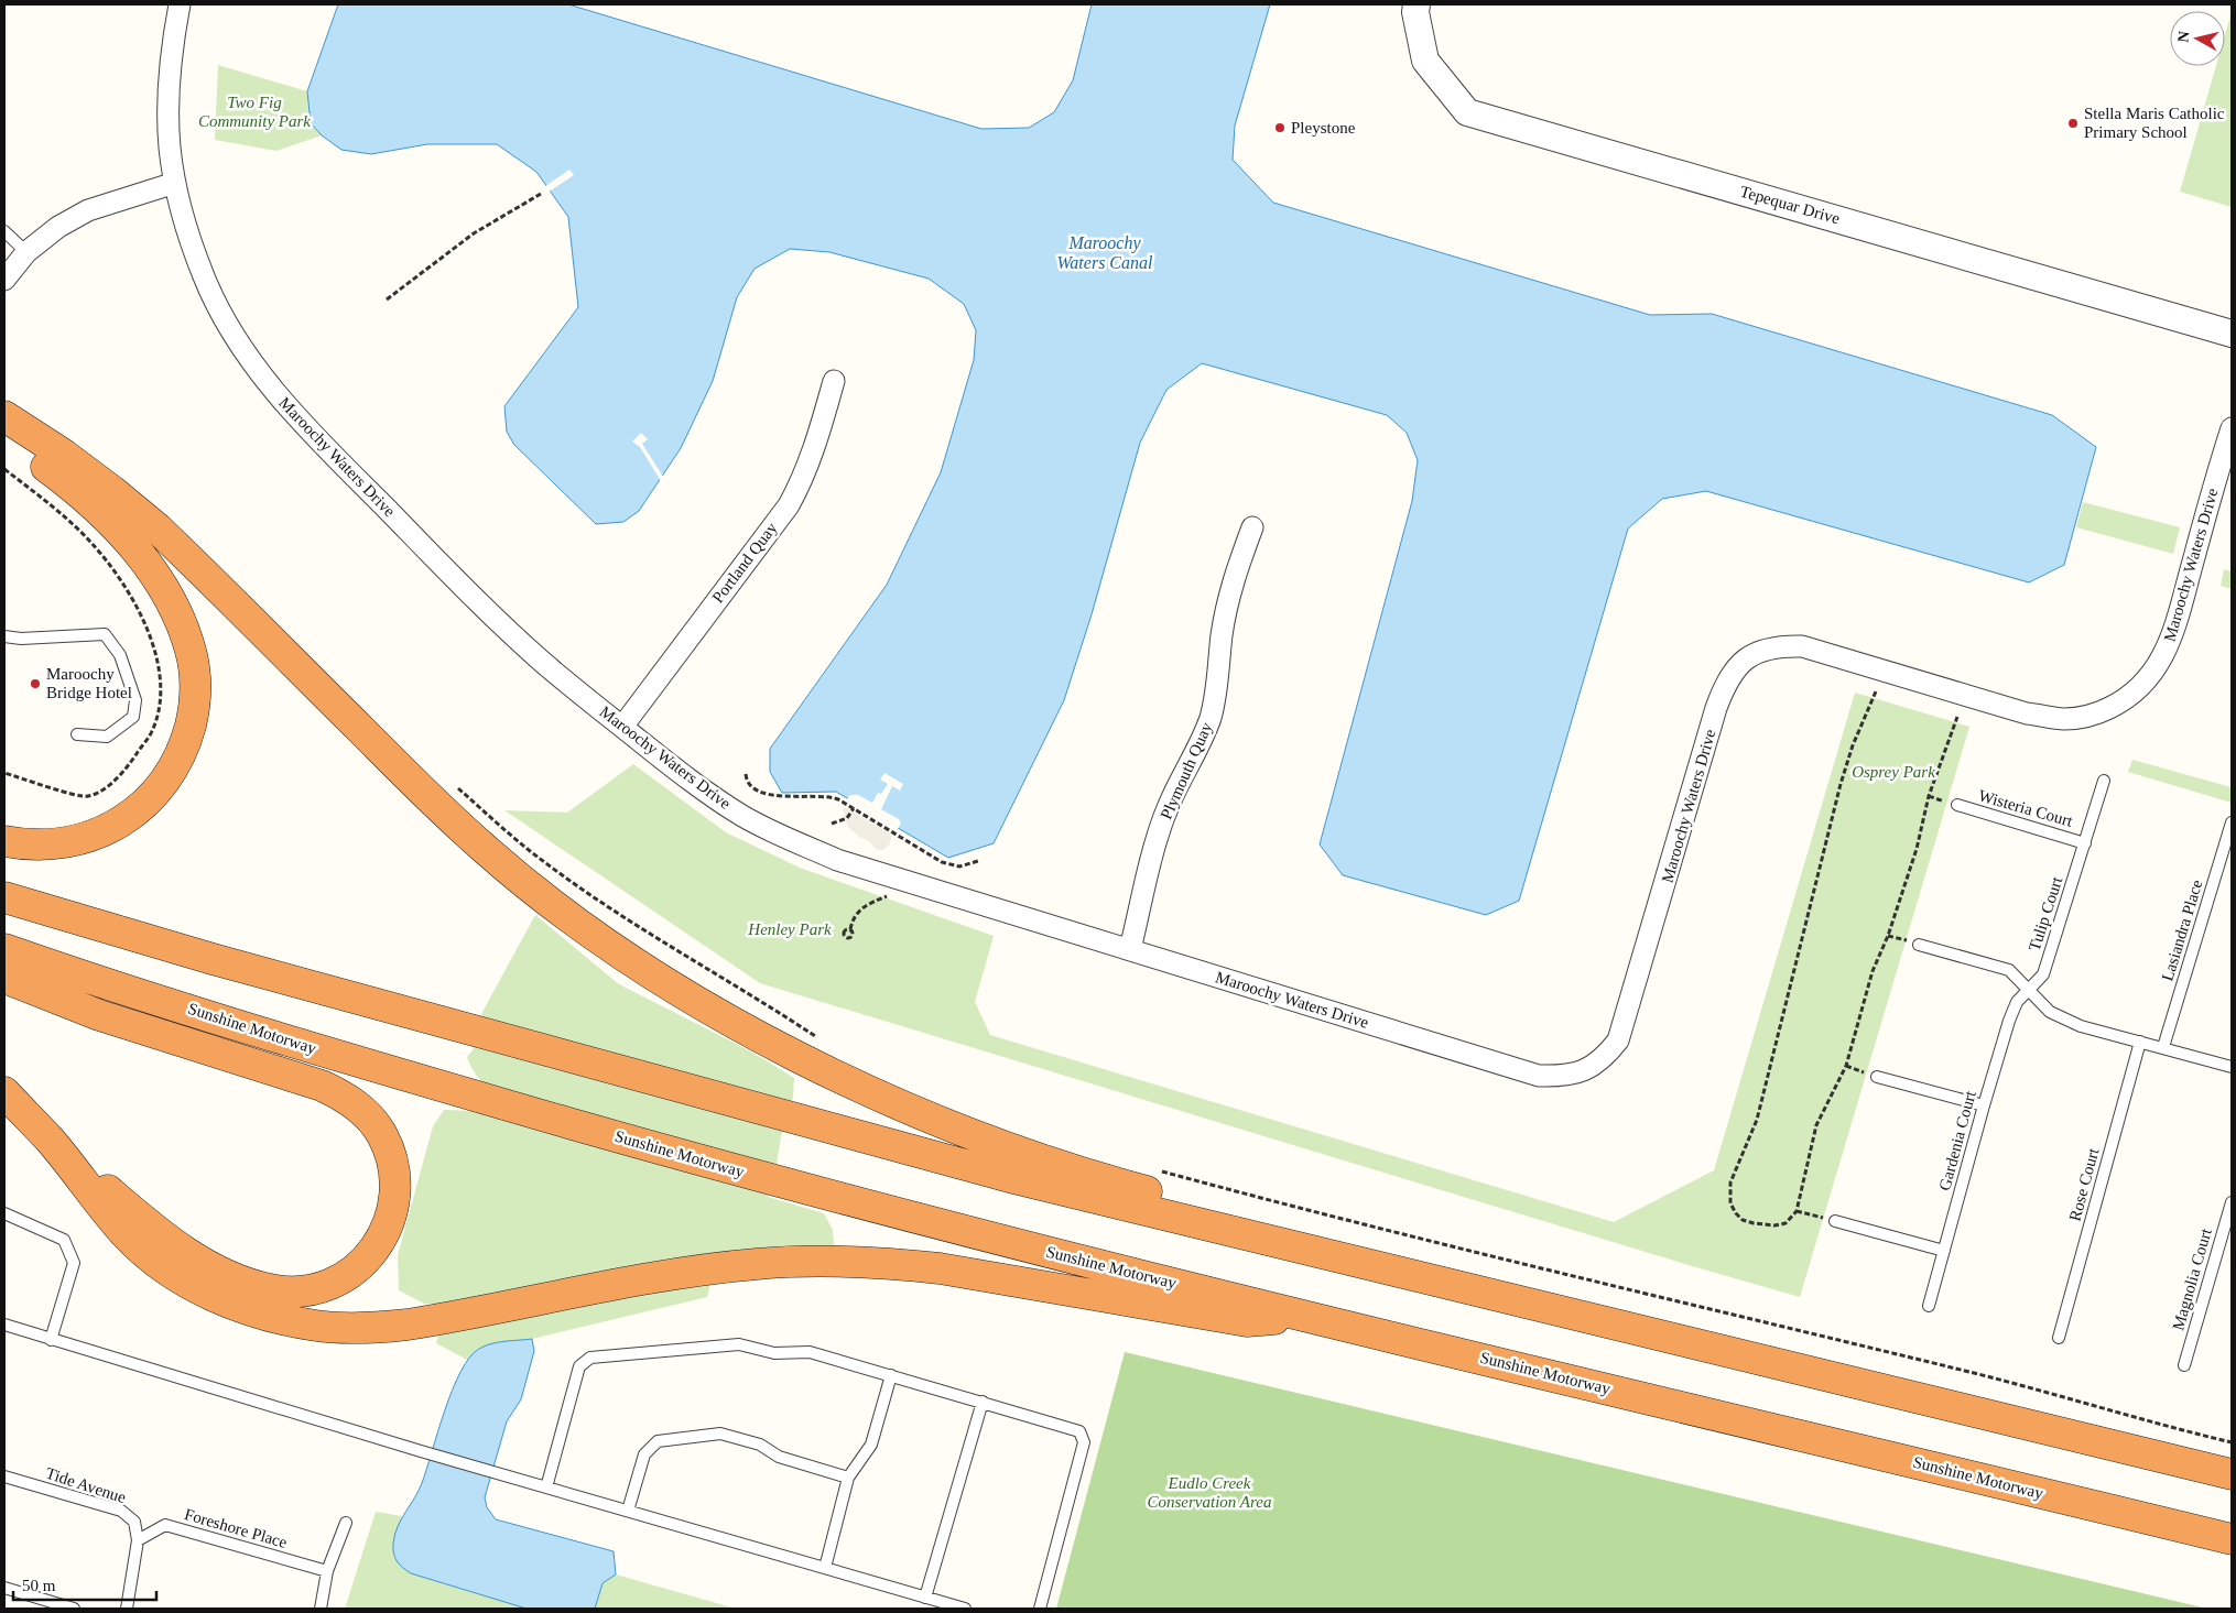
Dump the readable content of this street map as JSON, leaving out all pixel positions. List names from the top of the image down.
{
  "streets": {
    "highway": ["Sunshine Motorway"],
    "street": [
      "Tepequar Drive",
      "Maroochy Waters Drive",
      "Portland Quay",
      "Plymouth Quay"
    ],
    "lane": [
      "Wisteria Court",
      "Tulip Court",
      "Lasiandra Place",
      "Gardenia Court",
      "Rose Court",
      "Magnolia Court",
      "Tide Avenue",
      "Foreshore Place"
    ]
  },
  "crossings": [
    ["Maroochy Waters Drive", "Portland Quay"],
    ["Maroochy Waters Drive", "Plymouth Quay"],
    ["Wisteria Court", "Tulip Court"],
    ["Tulip Court", "Gardenia Court"],
    ["Tide Avenue", "Foreshore Place"]
  ],
  "water": ["Maroochy Waters Canal"],
  "parks": [
    "Two Fig Community Park",
    "Osprey Park",
    "Henley Park",
    "Eudlo Creek Conservation Area"
  ],
  "places": ["Stella Maris Catholic Primary School", "Pleystone", "Maroochy Bridge Hotel"],
  "scale_bar": "50 m",
  "north": "left"
}
